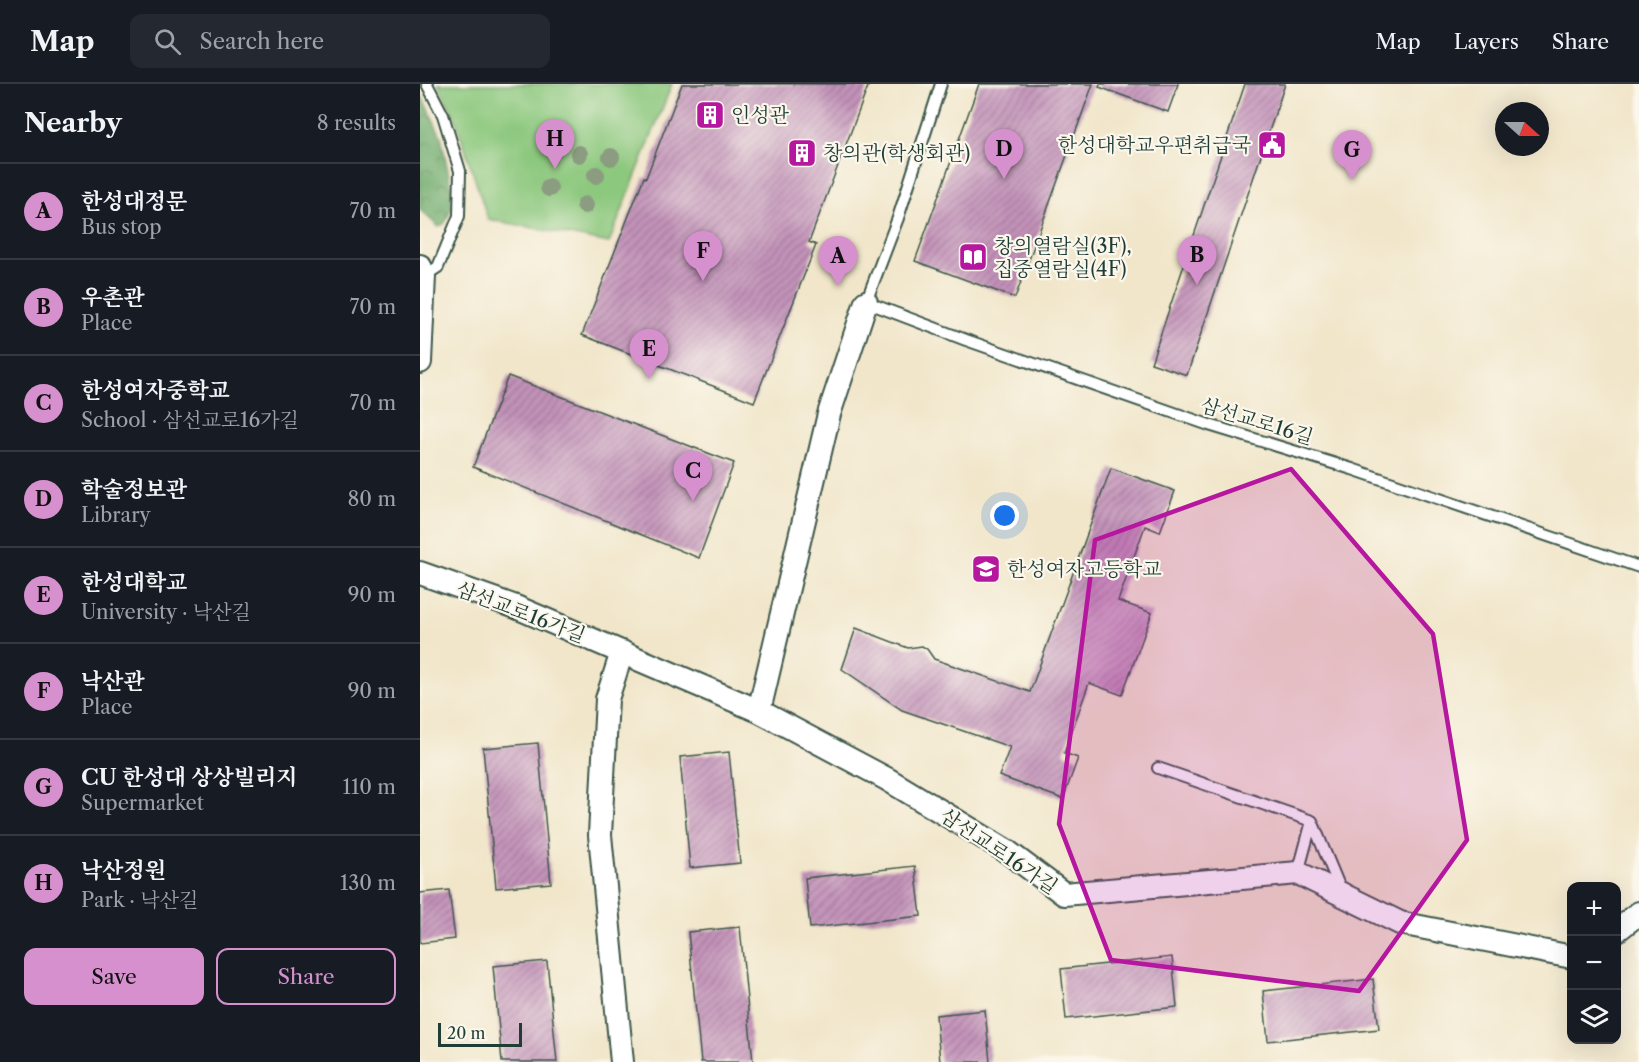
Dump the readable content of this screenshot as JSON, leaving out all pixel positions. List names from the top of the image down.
{
  "streets": {
    "street": ["삼선교로16가길"],
    "lane": ["삼선교로16길"]
  },
  "places": {
    "building": ["인성관", "창의관(학생회관)"],
    "public building": ["한성대학교우편취급국"],
    "library": ["창의열람실(3F), 집중열람실(4F)"],
    "school or university": ["한성여자고등학교"]
  },
  "scale_bar": "20 m",
  "north": "right",
  "page": {
    "header": "Map",
    "search": "Search here",
    "nav": ["Map", "Layers", "Share"],
    "heading": ["Nearby", "8 results"],
    "pins": [
      "H",
      "D",
      "G",
      "F",
      "B",
      "A",
      "E",
      "C"
    ],
    "list": [
      {
        "mark": "A",
        "name": "한성대정문",
        "note": "Bus stop",
        "value": "70 m"
      },
      {
        "mark": "B",
        "name": "우촌관",
        "note": "Place",
        "value": "70 m"
      },
      {
        "mark": "C",
        "name": "한성여자중학교",
        "note": "School · 삼선교로16가길",
        "value": "70 m"
      },
      {
        "mark": "D",
        "name": "학술정보관",
        "note": "Library",
        "value": "80 m"
      },
      {
        "mark": "E",
        "name": "한성대학교",
        "note": "University · 낙산길",
        "value": "90 m"
      },
      {
        "mark": "F",
        "name": "낙산관",
        "note": "Place",
        "value": "90 m"
      },
      {
        "mark": "G",
        "name": "CU 한성대 상상빌리지",
        "note": "Supermarket",
        "value": "110 m"
      },
      {
        "mark": "H",
        "name": "낙산정원",
        "note": "Park · 낙산길",
        "value": "130 m"
      }
    ],
    "map_buttons": ["+", "−"],
    "buttons": ["Save", "Share"],
    "scale": "20 m"
  }
}
